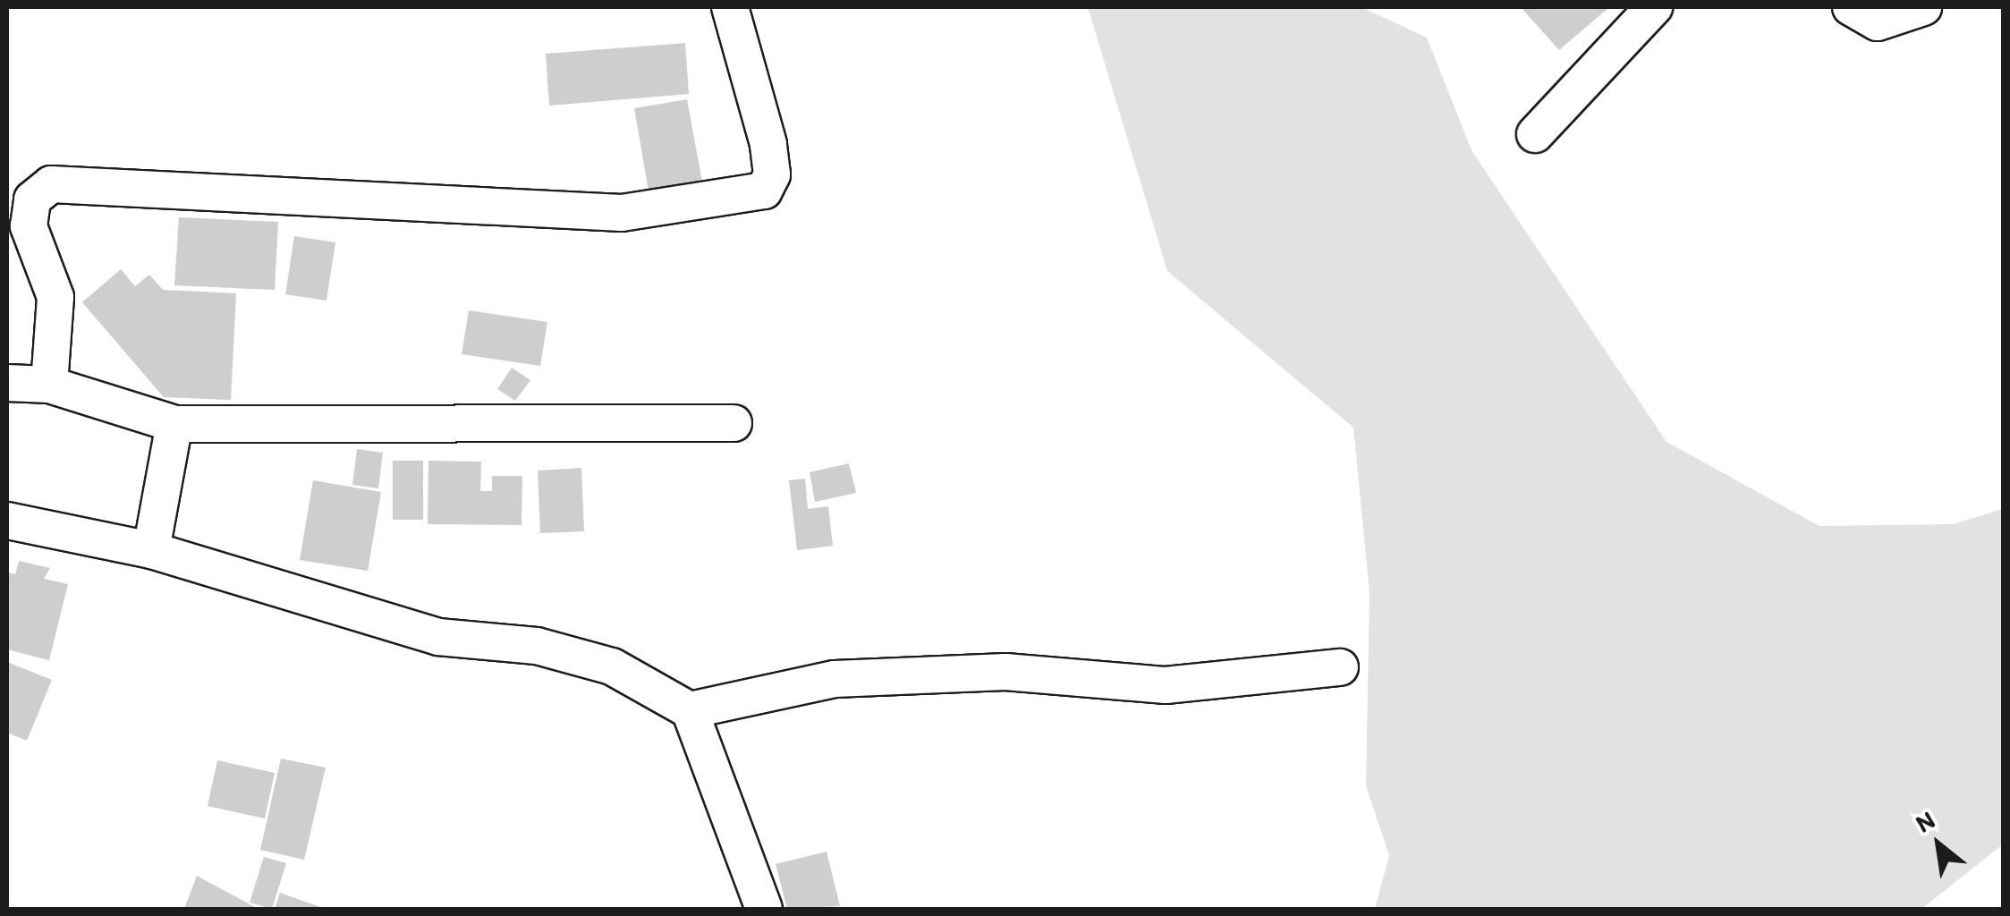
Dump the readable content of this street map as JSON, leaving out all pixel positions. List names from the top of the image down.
{
  "north": "top left"
}
